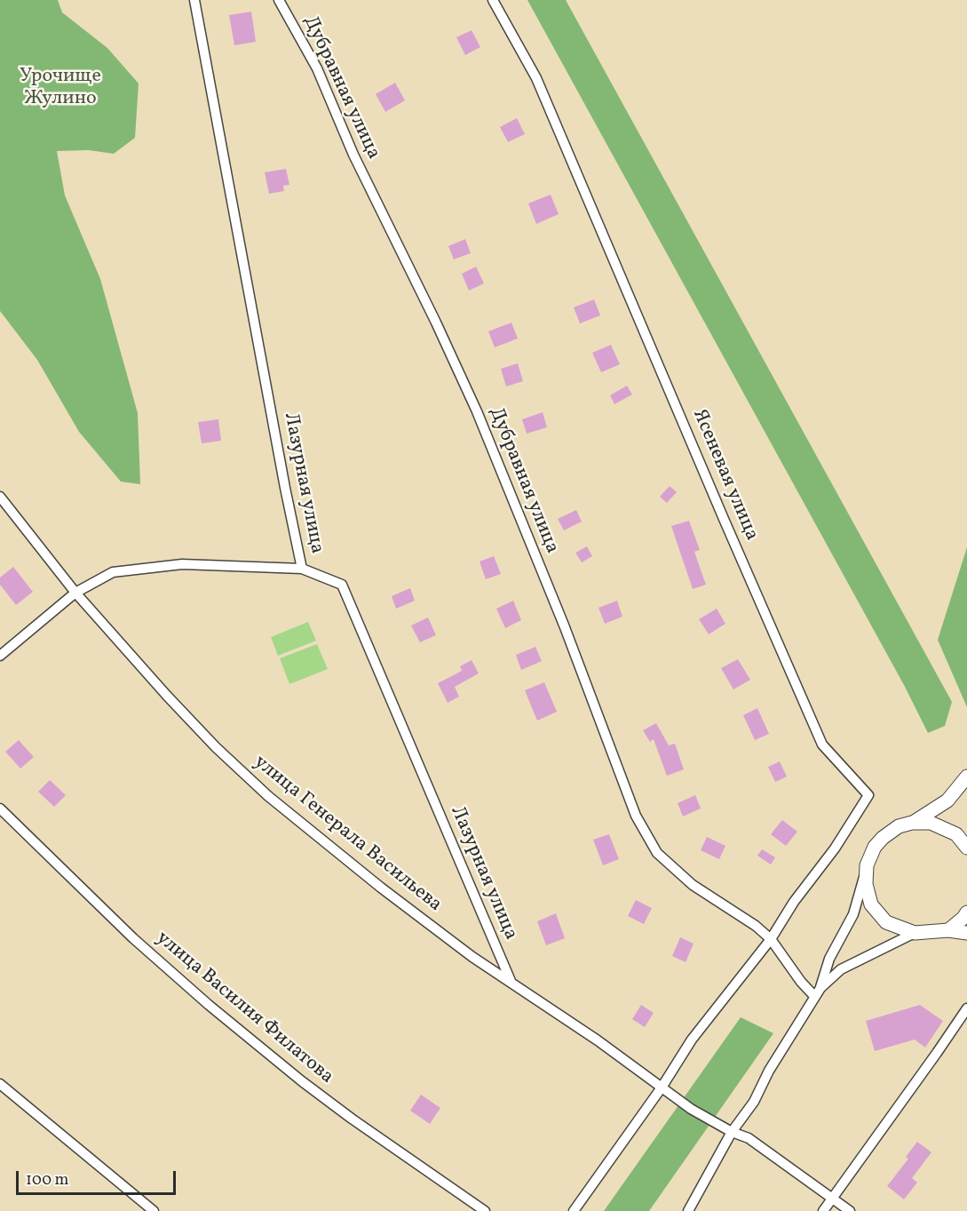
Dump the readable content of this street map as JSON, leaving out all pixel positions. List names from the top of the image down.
{
  "streets": {
    "street": [
      "Дубравная улица",
      "Ясеневая улица",
      "Лазурная улица",
      "улица Генерала Васильева",
      "улица Василия Филатова"
    ]
  },
  "crossings": [
    ["Дубравная улица", "Ясеневая улица"],
    ["Лазурная улица", "улица Генерала Васильева"]
  ],
  "parks": ["Урочище Жулино"],
  "scale_bar": "100 m"
}
